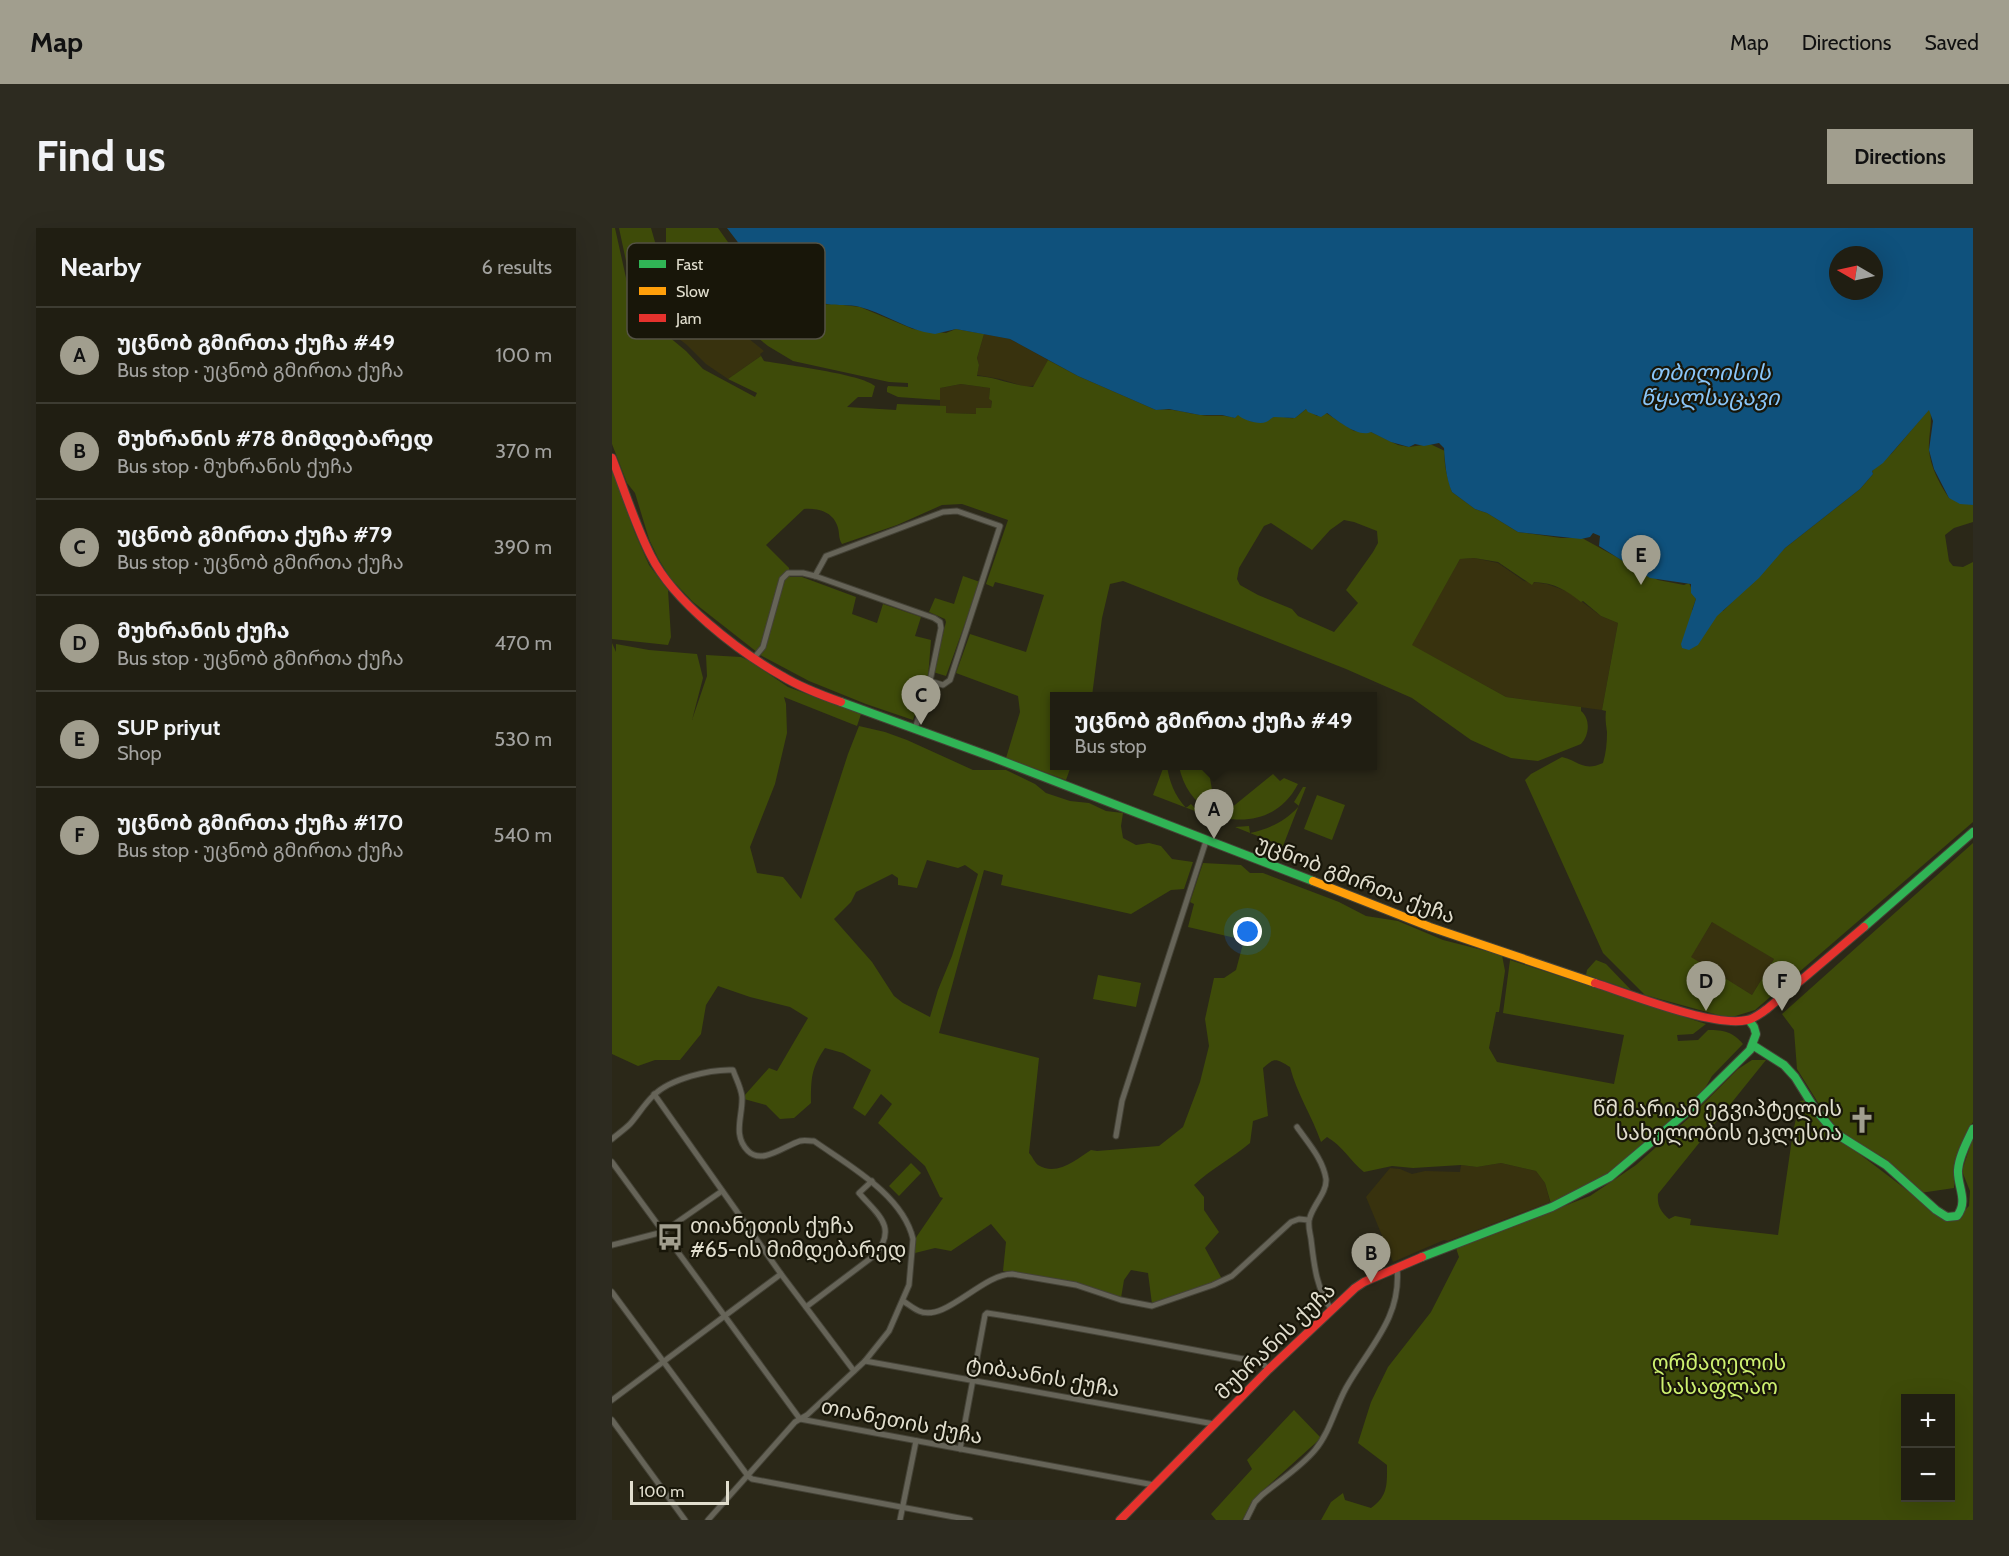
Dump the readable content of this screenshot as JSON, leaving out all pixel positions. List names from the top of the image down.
{
  "streets": {
    "main road": ["უცნობ გმირთა ქუჩა", "მუხრანის ქუჩა"],
    "street": ["ტიბაანის ქუჩა", "თიანეთის ქუჩა"]
  },
  "crossings": [
    ["მუხრანის ქუჩა", "ტიბაანის ქუჩა"],
    ["მუხრანის ქუჩა", "თიანეთის ქუჩა"]
  ],
  "water": ["თბილისის წყალსაცავი"],
  "parks": ["ღრმაღელის სასაფლაო"],
  "places": {
    "church": ["წმ.მარიამ ეგვიპტელის სახელობის ეკლესია"],
    "bus stop": ["თიანეთის ქუჩა #65-ის მიმდებარედ"]
  },
  "legend": ["Fast", "Slow", "Jam"],
  "scale_bar": "100 m",
  "north": "left",
  "page": {
    "header": "Map",
    "nav": ["Map", "Directions", "Saved"],
    "buttons": "Directions",
    "title": "Find us",
    "heading": ["Nearby", "6 results"],
    "list": [
      {
        "mark": "A",
        "name": "უცნობ გმირთა ქუჩა #49",
        "note": "Bus stop · უცნობ გმირთა ქუჩა",
        "value": "100 m"
      },
      {
        "mark": "B",
        "name": "მუხრანის #78 მიმდებარედ",
        "note": "Bus stop · მუხრანის ქუჩა",
        "value": "370 m"
      },
      {
        "mark": "C",
        "name": "უცნობ გმირთა ქუჩა #79",
        "note": "Bus stop · უცნობ გმირთა ქუჩა",
        "value": "390 m"
      },
      {
        "mark": "D",
        "name": "მუხრანის ქუჩა",
        "note": "Bus stop · უცნობ გმირთა ქუჩა",
        "value": "470 m"
      },
      {
        "mark": "E",
        "name": "SUP priyut",
        "note": "Shop",
        "value": "530 m"
      },
      {
        "mark": "F",
        "name": "უცნობ გმირთა ქუჩა #170",
        "note": "Bus stop · უცნობ გმირთა ქუჩა",
        "value": "540 m"
      }
    ],
    "pins": [
      "E",
      "C",
      "A",
      "D",
      "F",
      "B"
    ],
    "popup": ["უცნობ გმირთა ქუჩა #49", "Bus stop"],
    "map_buttons": ["+", "−"],
    "scale": "100 m"
  }
}
